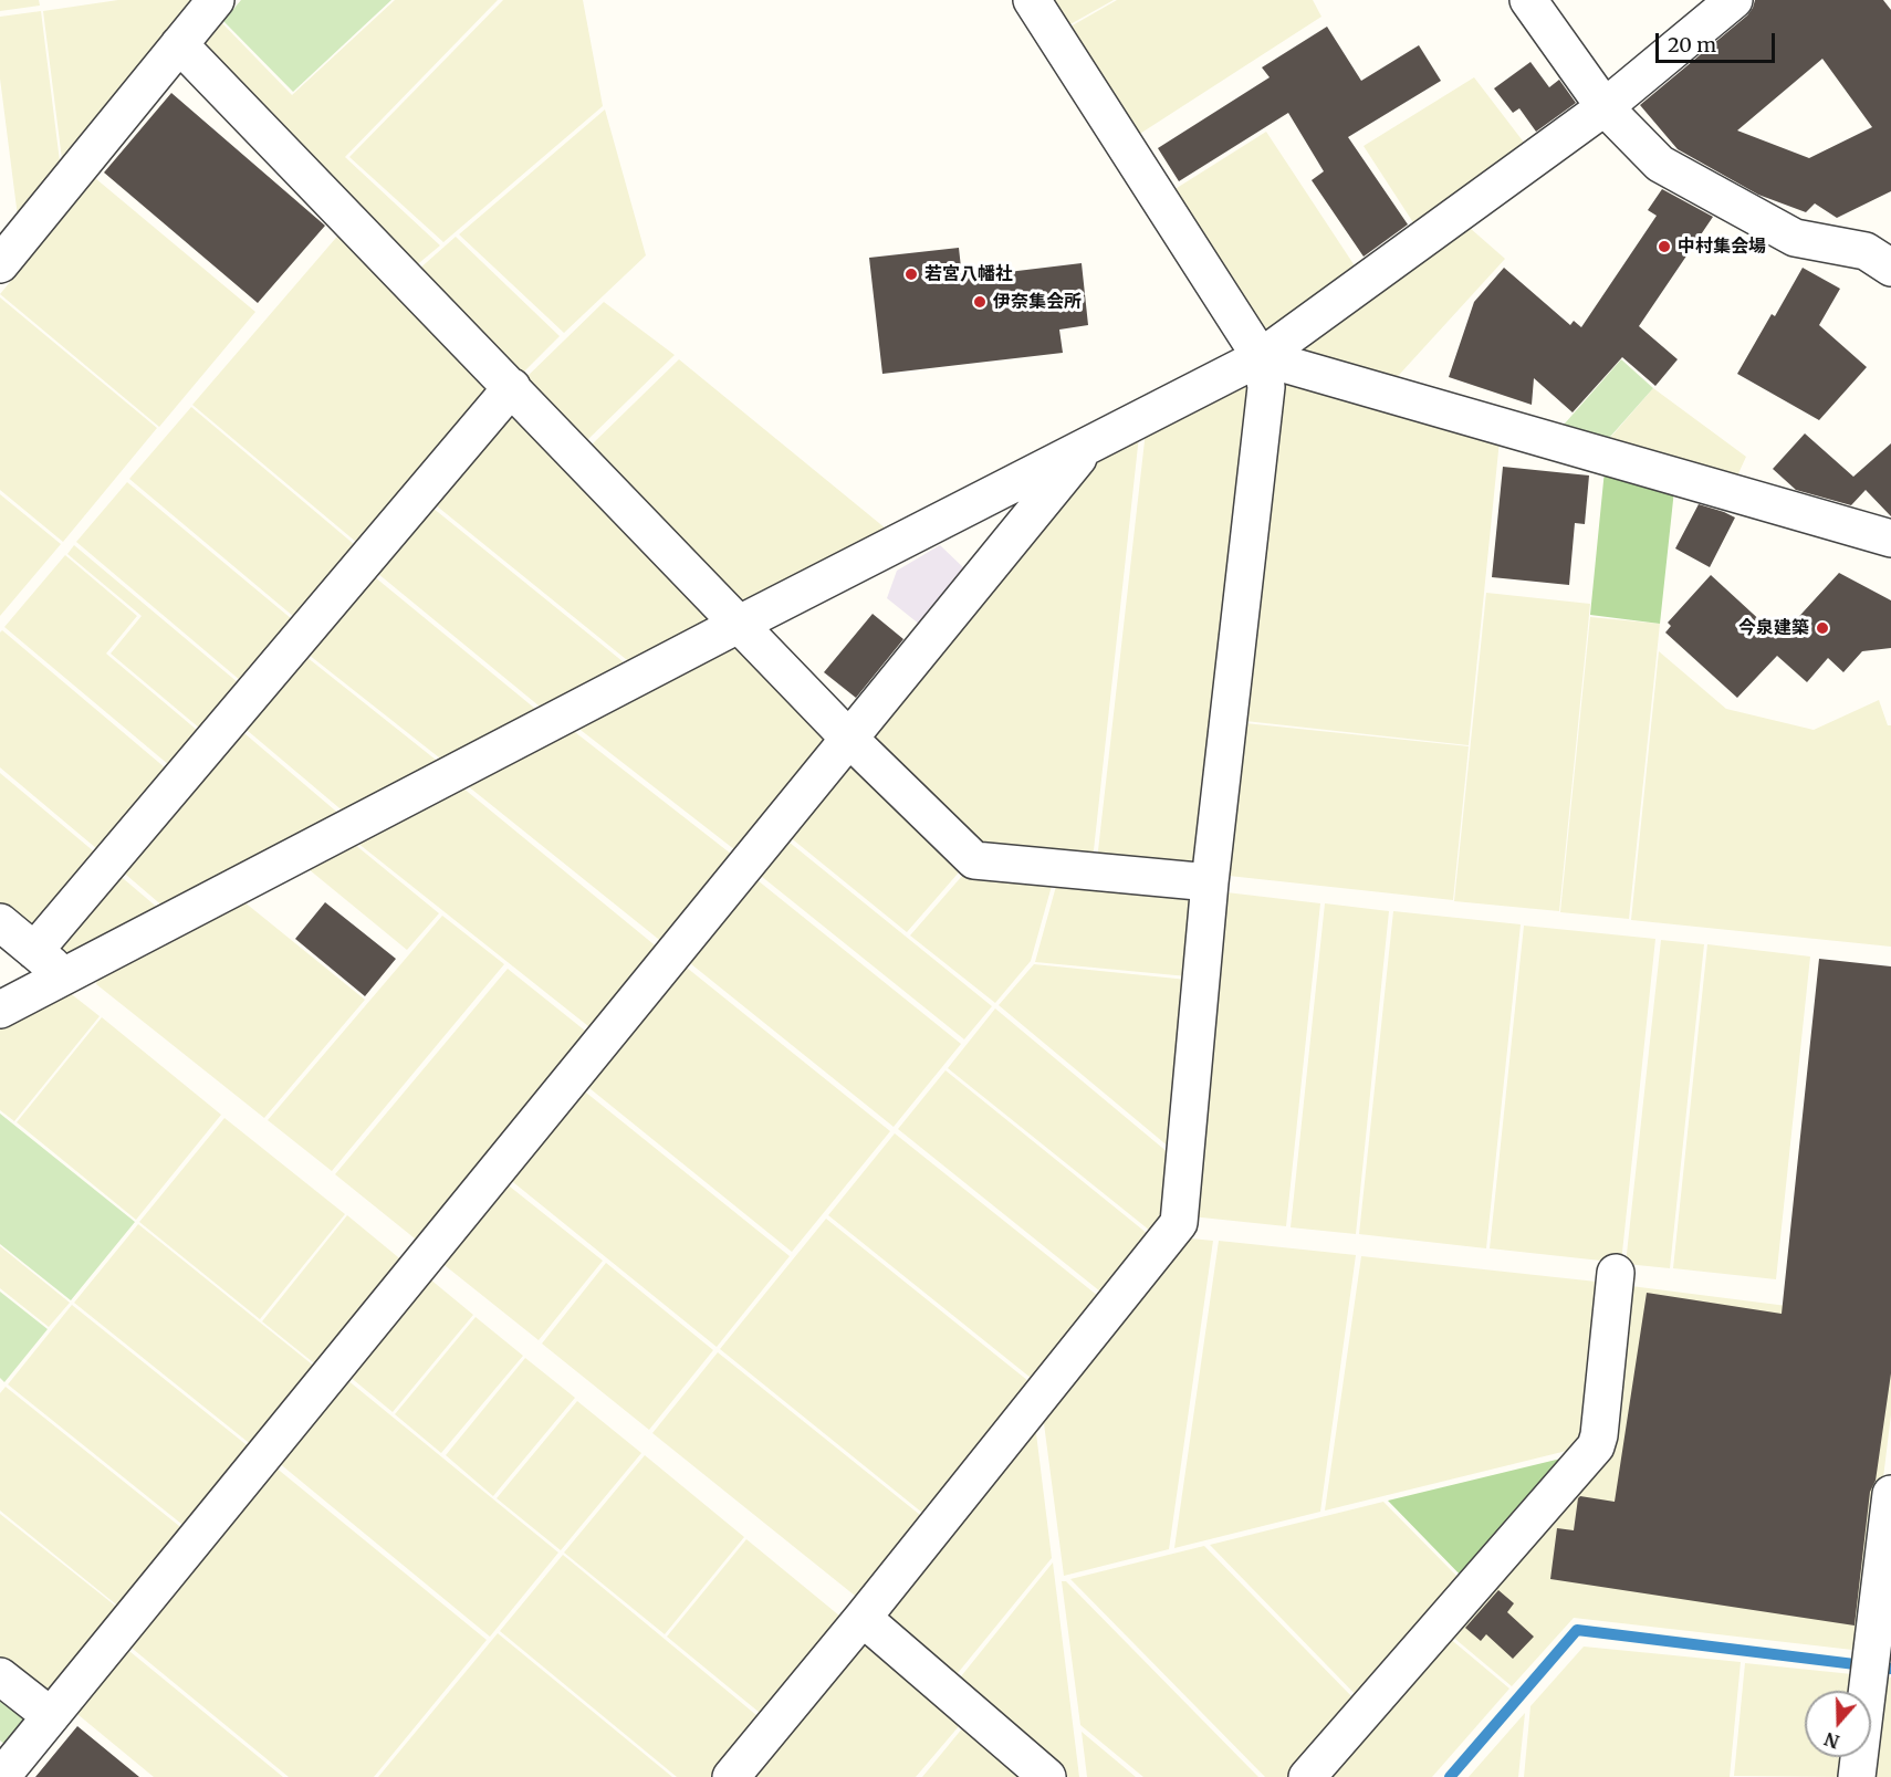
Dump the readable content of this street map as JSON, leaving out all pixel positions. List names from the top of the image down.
{
  "places": [
    "中村集会場",
    "若宮八幡社",
    "伊奈集会所",
    "今泉建築"
  ],
  "scale_bar": "20 m",
  "north": "bottom"
}
